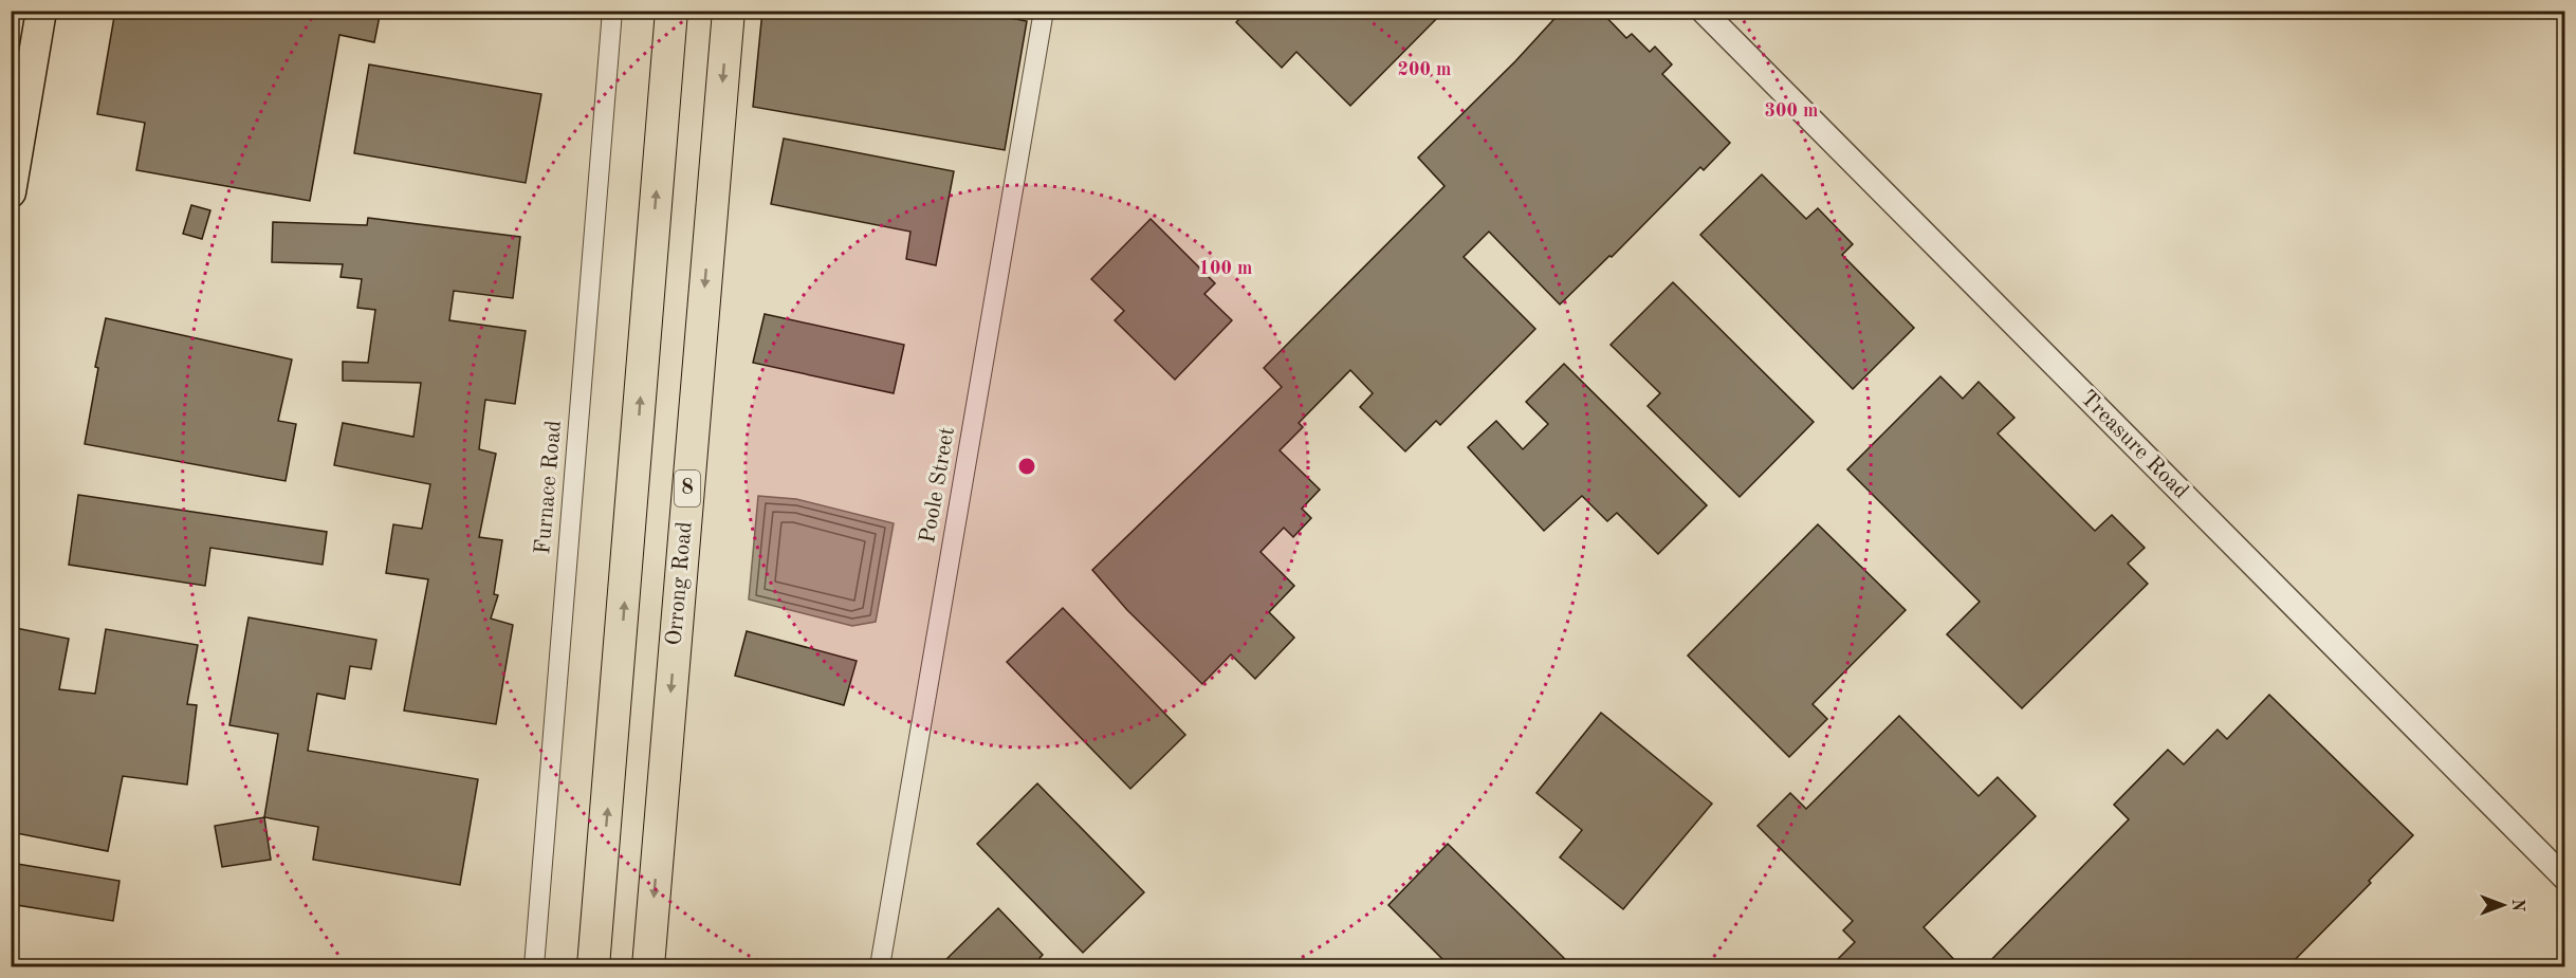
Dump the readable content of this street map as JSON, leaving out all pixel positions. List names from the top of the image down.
{
  "streets": {
    "highway": ["8", "Orrong Road"],
    "street": ["Treasure Road", "Poole Street", "Furnace Road"]
  },
  "north": "right",
  "rings": ["200 m", "300 m", "100 m"]
}
